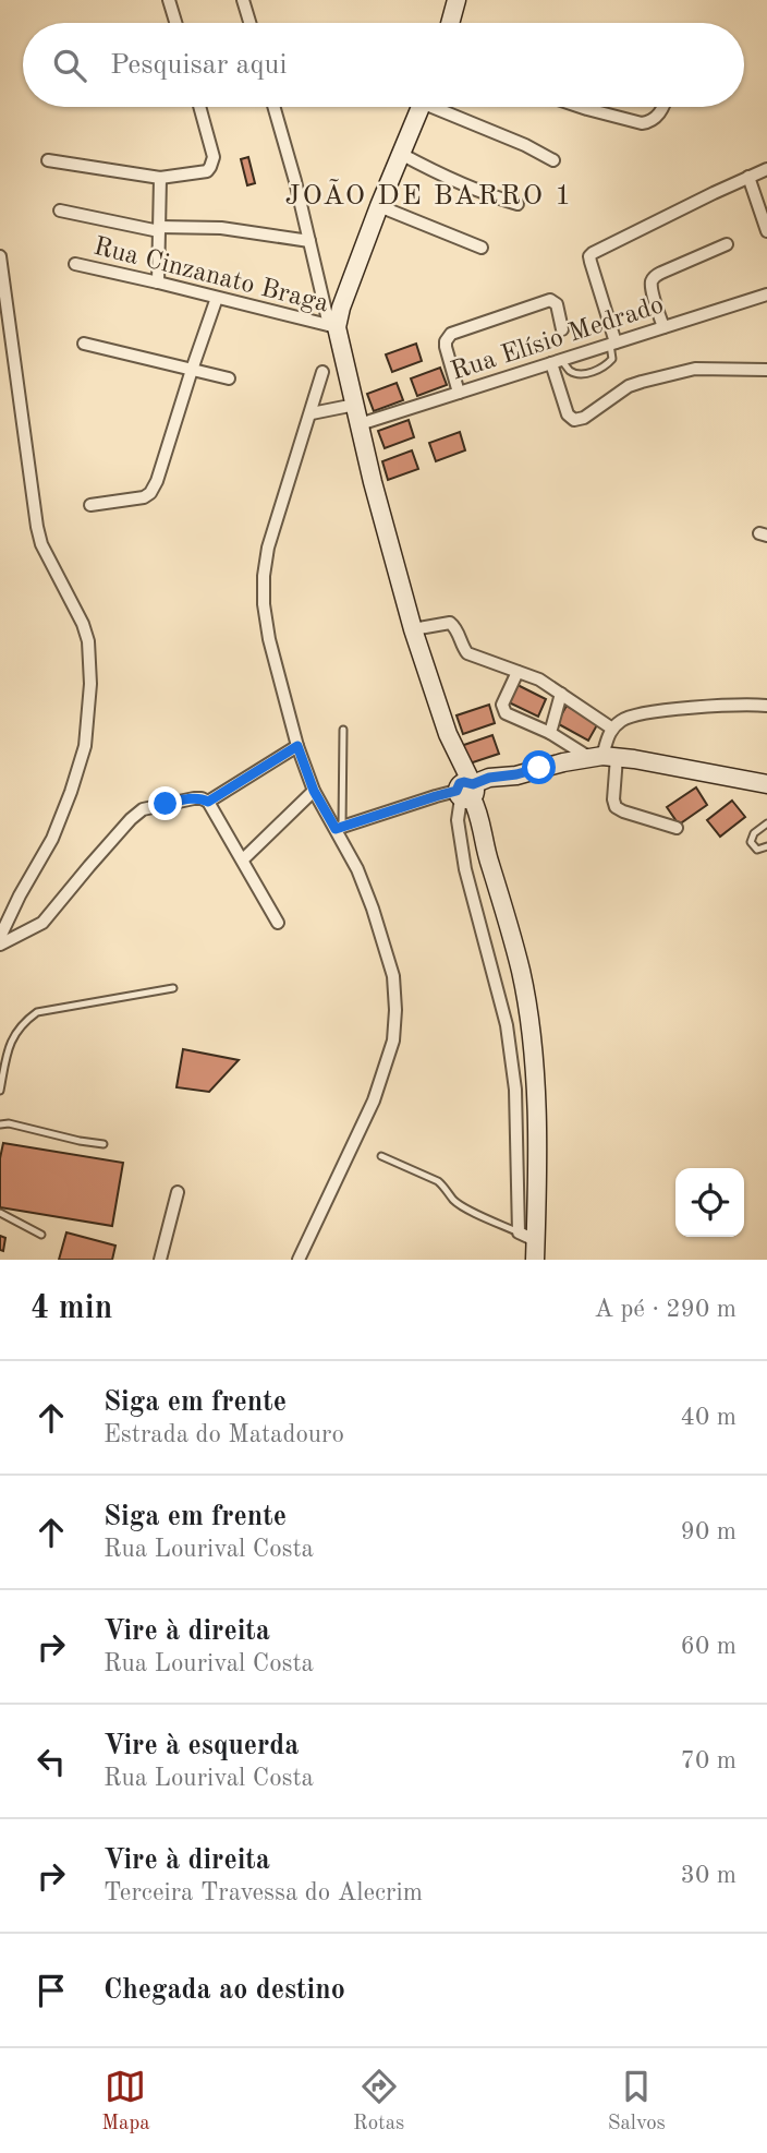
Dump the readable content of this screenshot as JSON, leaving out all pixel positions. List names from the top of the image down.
{
  "streets": {
    "street": ["Rua Cinzanato Braga", "Rua Elísio Medrado"]
  },
  "districts": ["JOÃO DE BARRO 1"],
  "page": {
    "search": "Pesquisar aqui",
    "heading": ["4 min", "A pé · 290 m"],
    "list": [
      ["Siga em frente", "Estrada do Matadouro", "40 m"],
      ["Siga em frente", "Rua Lourival Costa", "90 m"],
      ["Vire à direita", "Rua Lourival Costa", "60 m"],
      ["Vire à esquerda", "Rua Lourival Costa", "70 m"],
      ["Vire à direita", "Terceira Travessa do Alecrim", "30 m"],
      "Chegada ao destino"
    ],
    "nav": ["Mapa", "Rotas", "Salvos"]
  }
}
